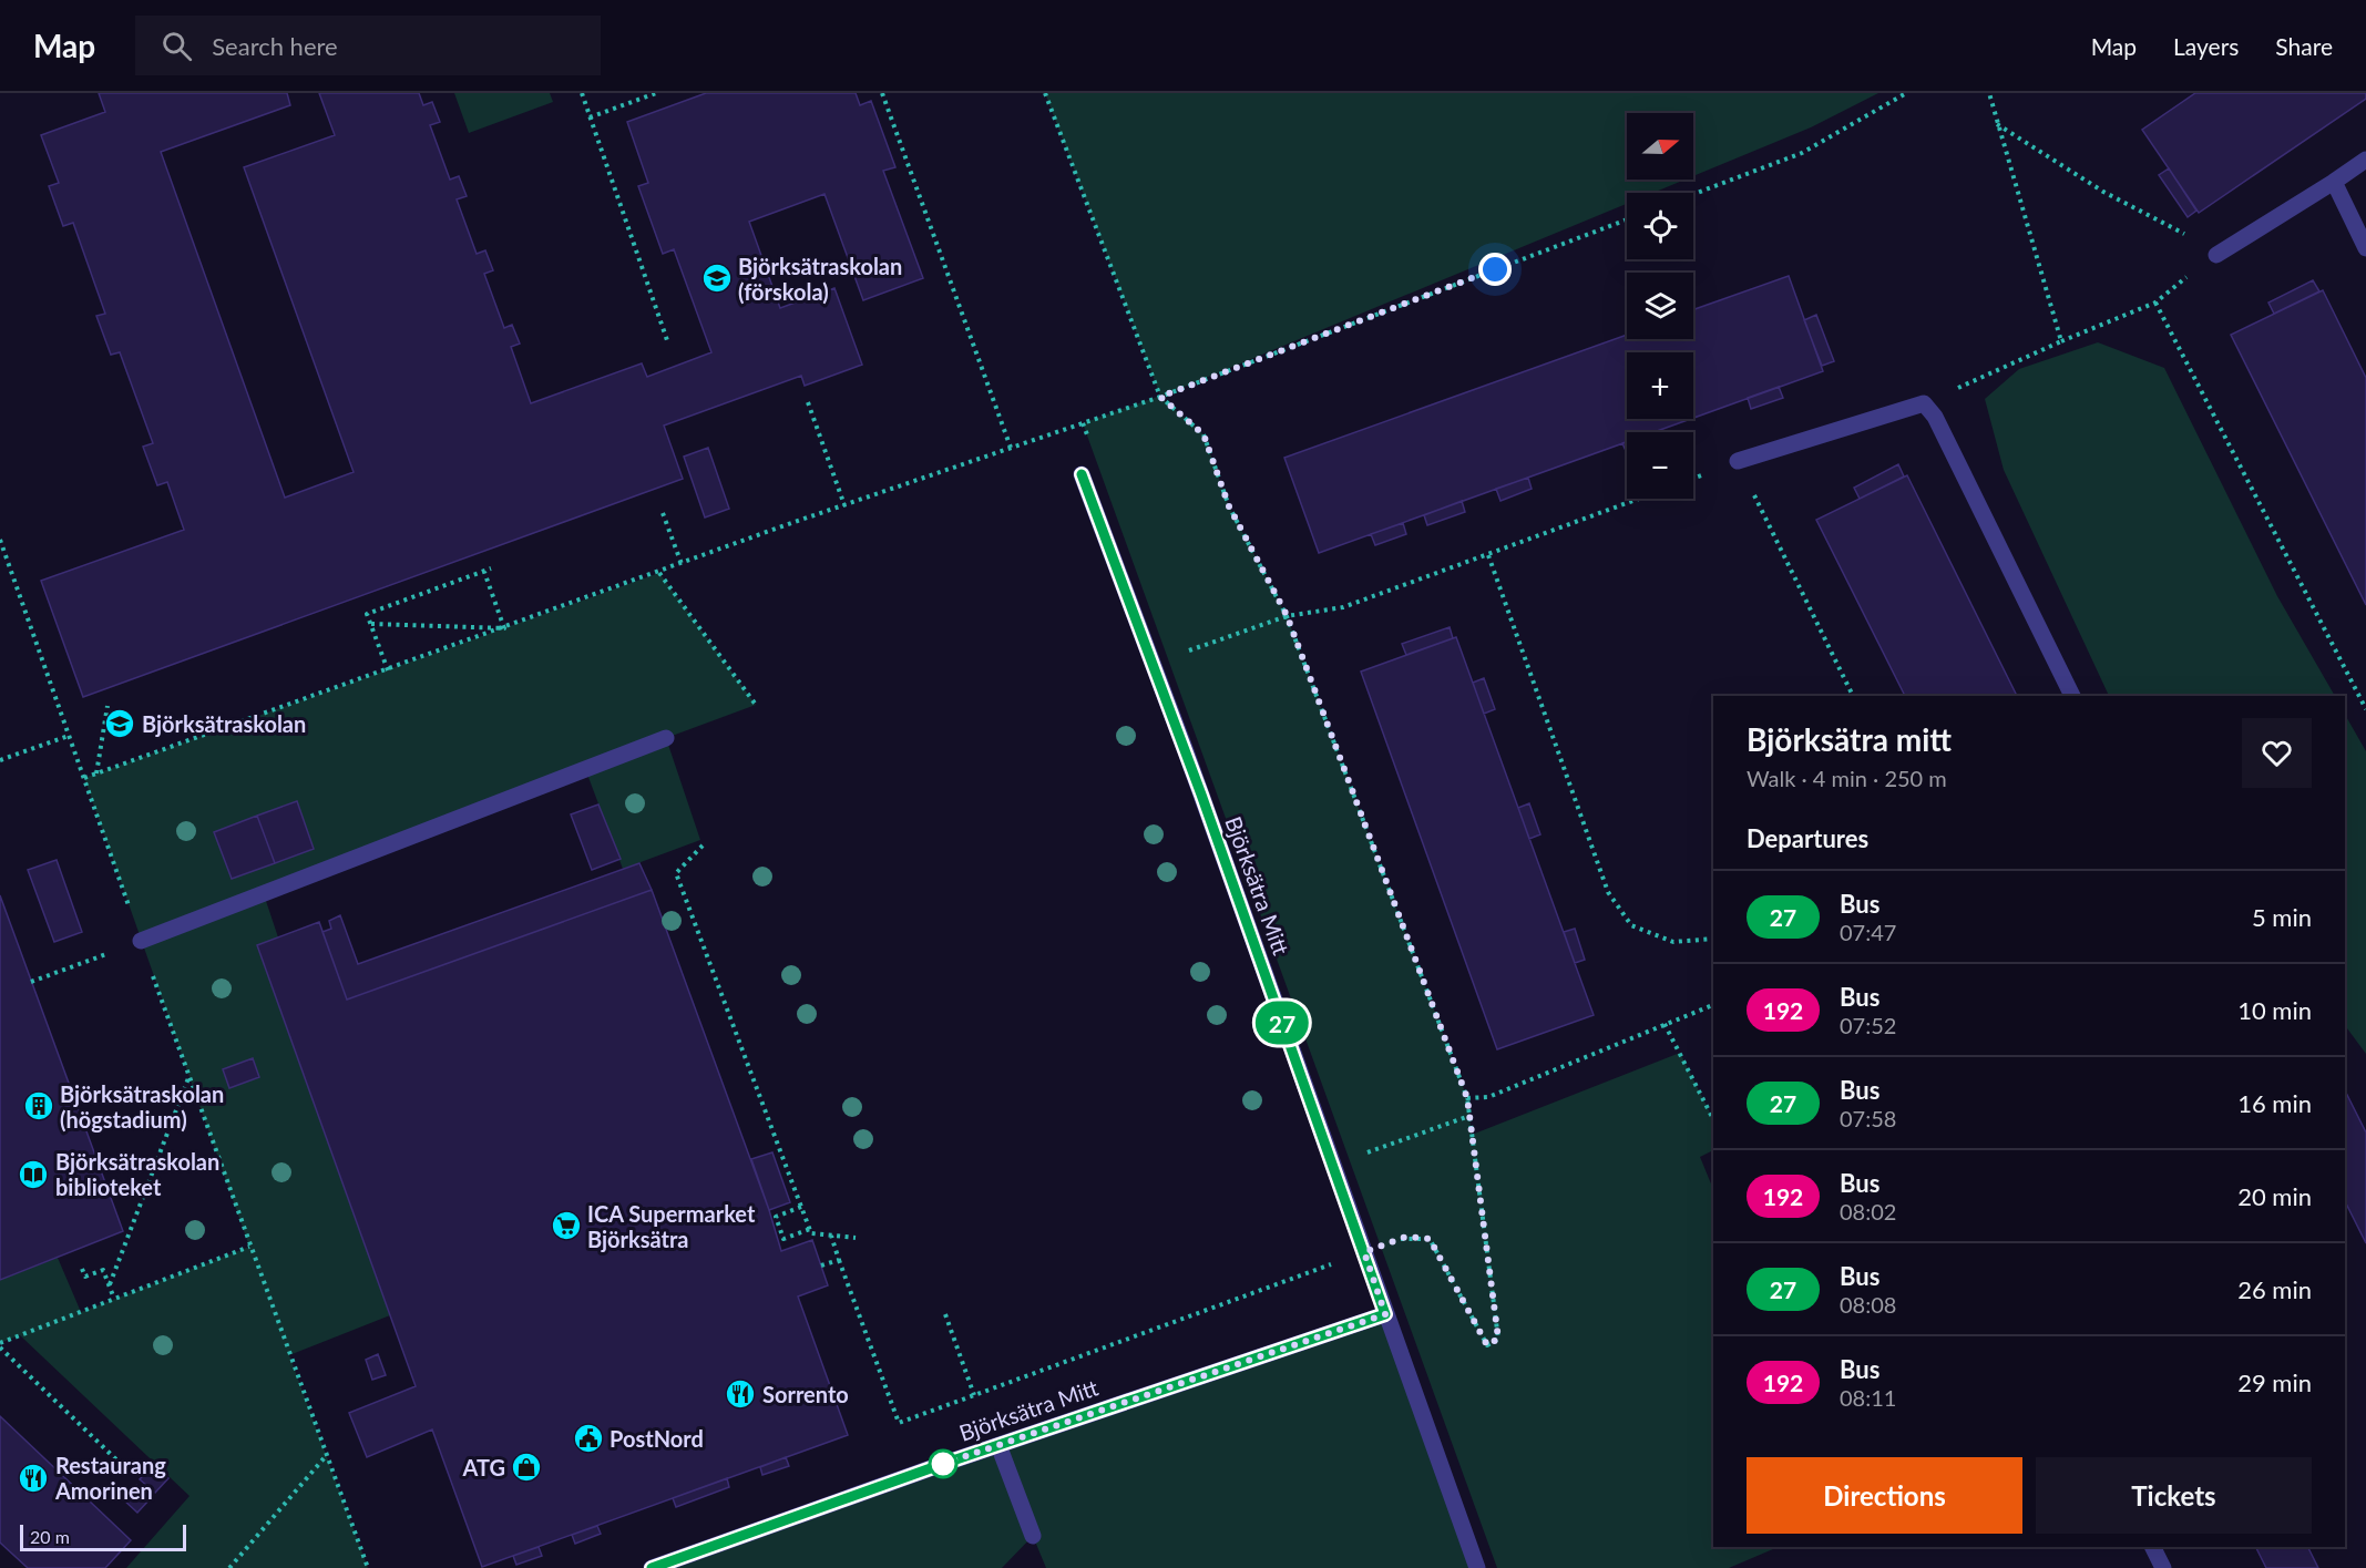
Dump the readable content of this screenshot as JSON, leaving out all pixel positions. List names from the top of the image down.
{
  "streets": {
    "street": ["Björksätra Mitt"]
  },
  "places": {
    "school or university": ["Björksätraskolan (förskola)", "Björksätraskolan"],
    "building": ["Björksätraskolan (högstadium)"],
    "library": ["Björksätraskolan biblioteket"],
    "supermarket": ["ICA Supermarket Björksätra"],
    "restaurant": ["Sorrento", "Restaurang Amorinen"],
    "public building": ["PostNord"],
    "shop": ["ATG"]
  },
  "lines": ["bus line 27"],
  "scale_bar": "20 m",
  "north": "right",
  "page": {
    "header": "Map",
    "search": "Search here",
    "nav": ["Map", "Layers", "Share"],
    "on_map": "27",
    "map_buttons": ["+", "−"],
    "heading": [
      ["Björksätra mitt", "Walk · 4 min · 250 m"],
      "Departures"
    ],
    "list": [
      {
        "mark": "27",
        "name": "Bus",
        "note": "07:47",
        "value": "5 min"
      },
      {
        "mark": "192",
        "name": "Bus",
        "note": "07:52",
        "value": "10 min"
      },
      {
        "mark": "27",
        "name": "Bus",
        "note": "07:58",
        "value": "16 min"
      },
      {
        "mark": "192",
        "name": "Bus",
        "note": "08:02",
        "value": "20 min"
      },
      {
        "mark": "27",
        "name": "Bus",
        "note": "08:08",
        "value": "26 min"
      },
      {
        "mark": "192",
        "name": "Bus",
        "note": "08:11",
        "value": "29 min"
      }
    ],
    "buttons": ["Directions", "Tickets"],
    "scale": "20 m"
  }
}
